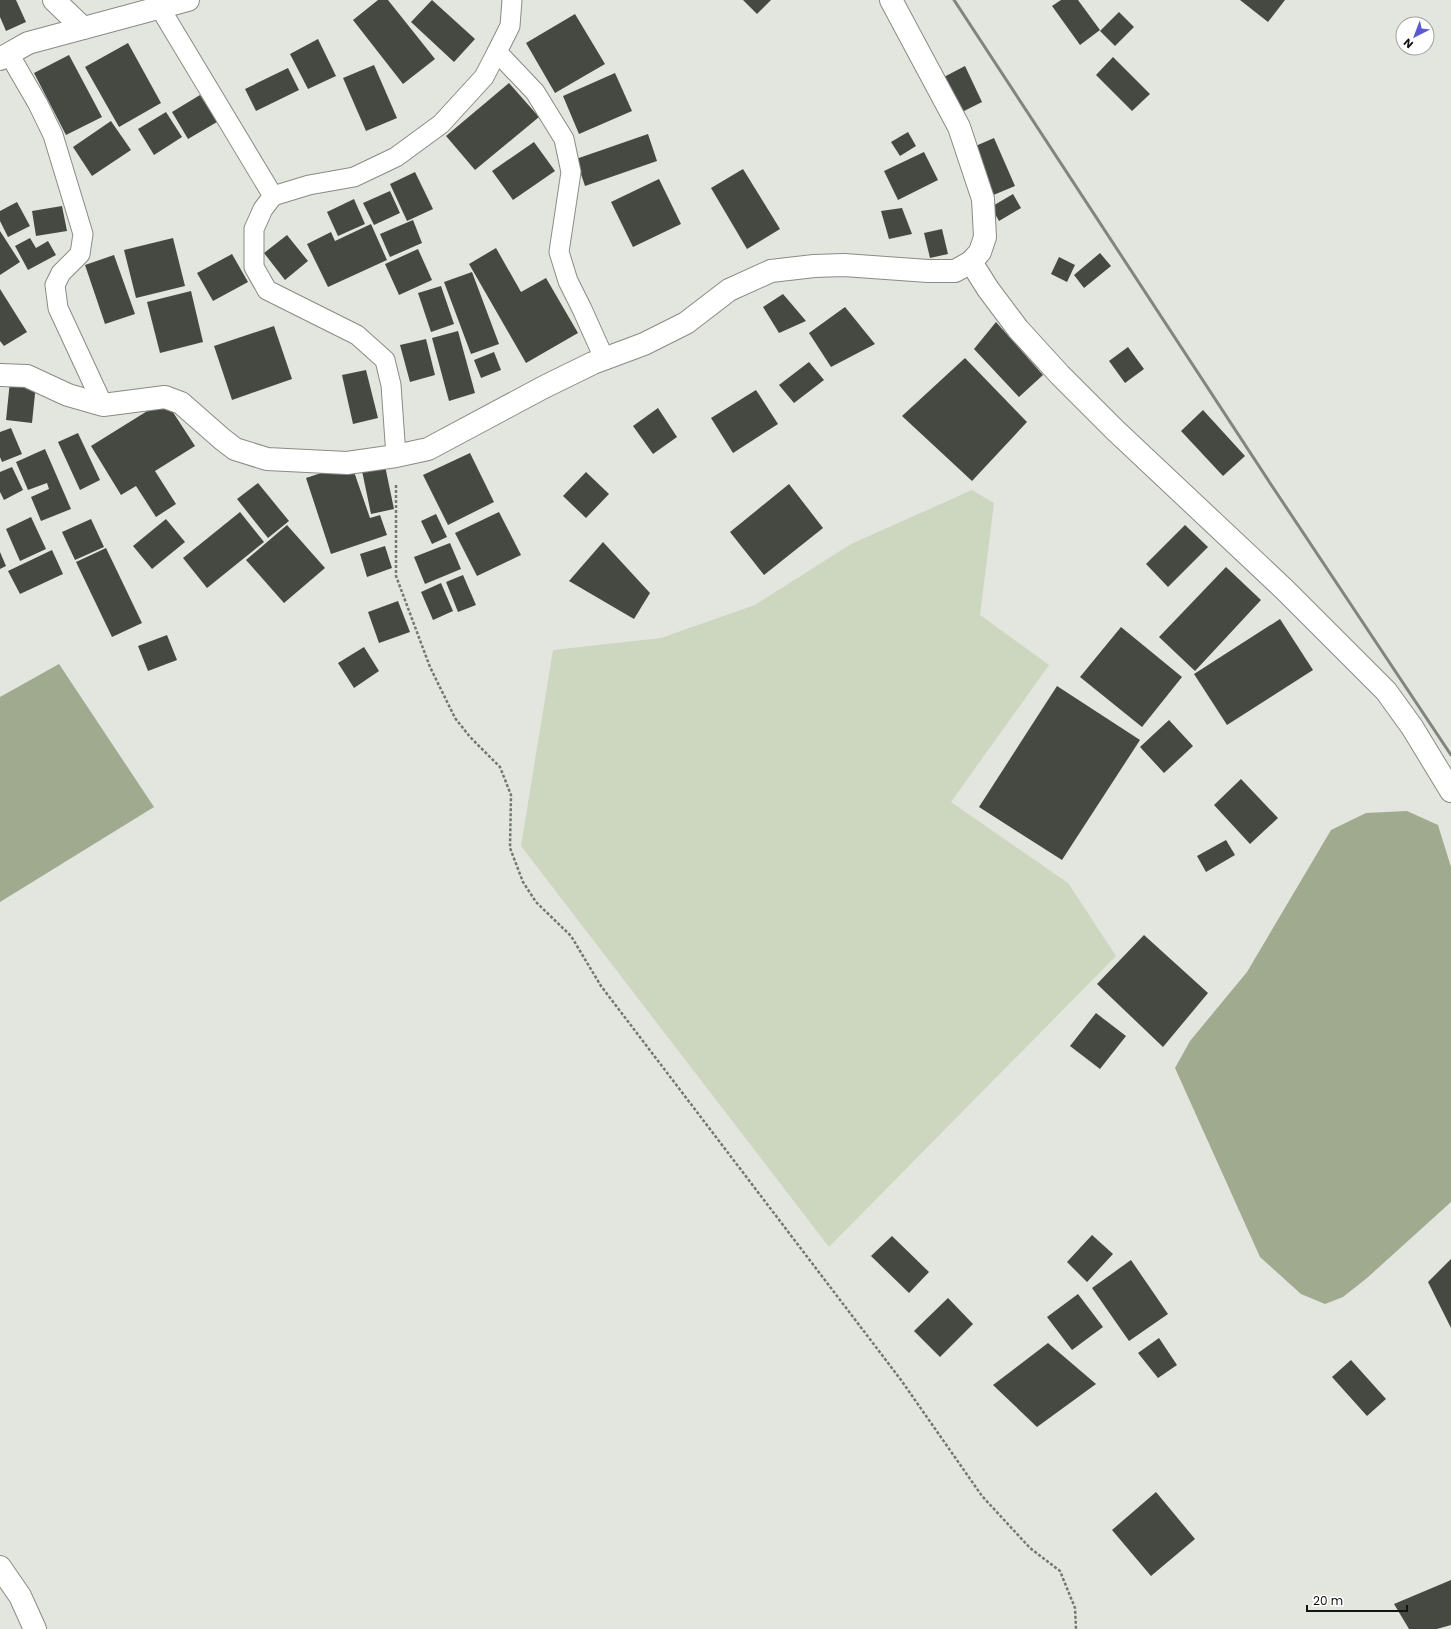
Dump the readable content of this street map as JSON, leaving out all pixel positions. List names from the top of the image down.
{
  "scale_bar": "20 m",
  "north": "bottom left"
}
